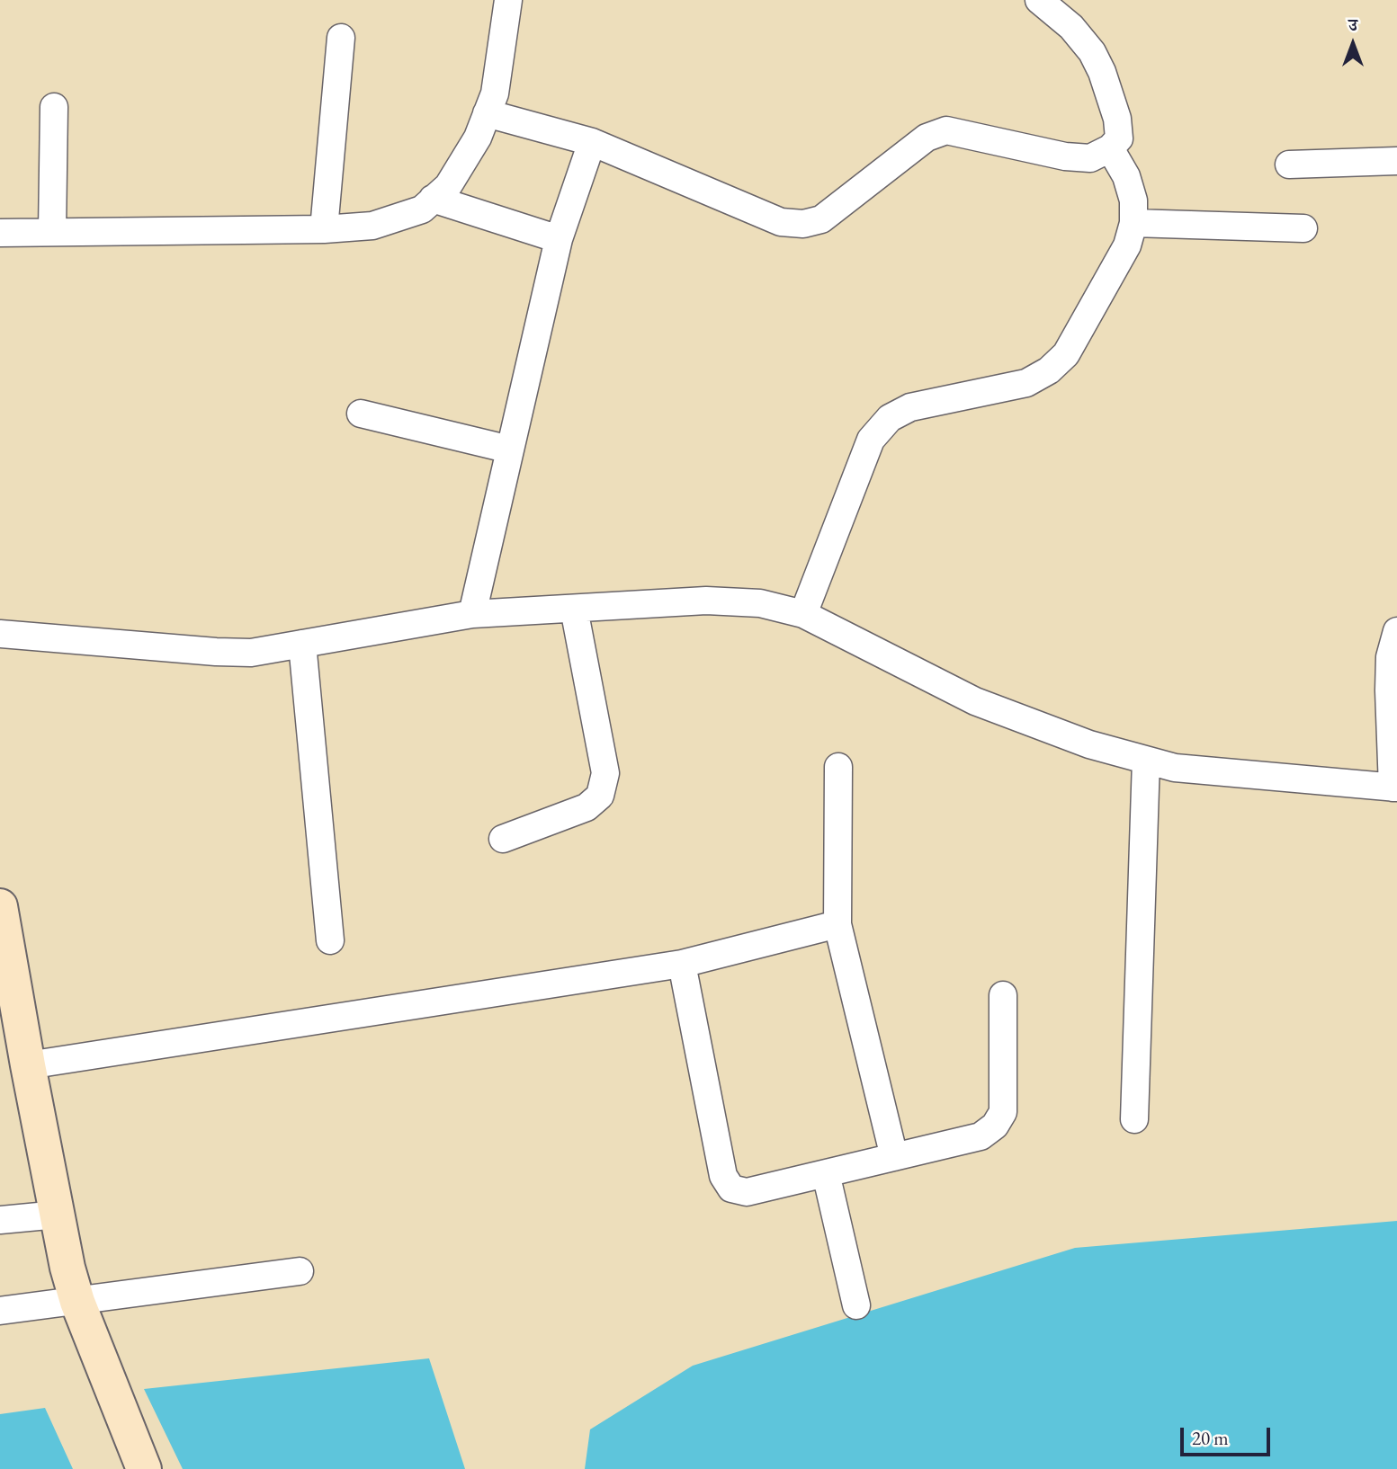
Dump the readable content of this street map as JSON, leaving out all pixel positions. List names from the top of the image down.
{
  "scale_bar": "20 m",
  "north": "top"
}
